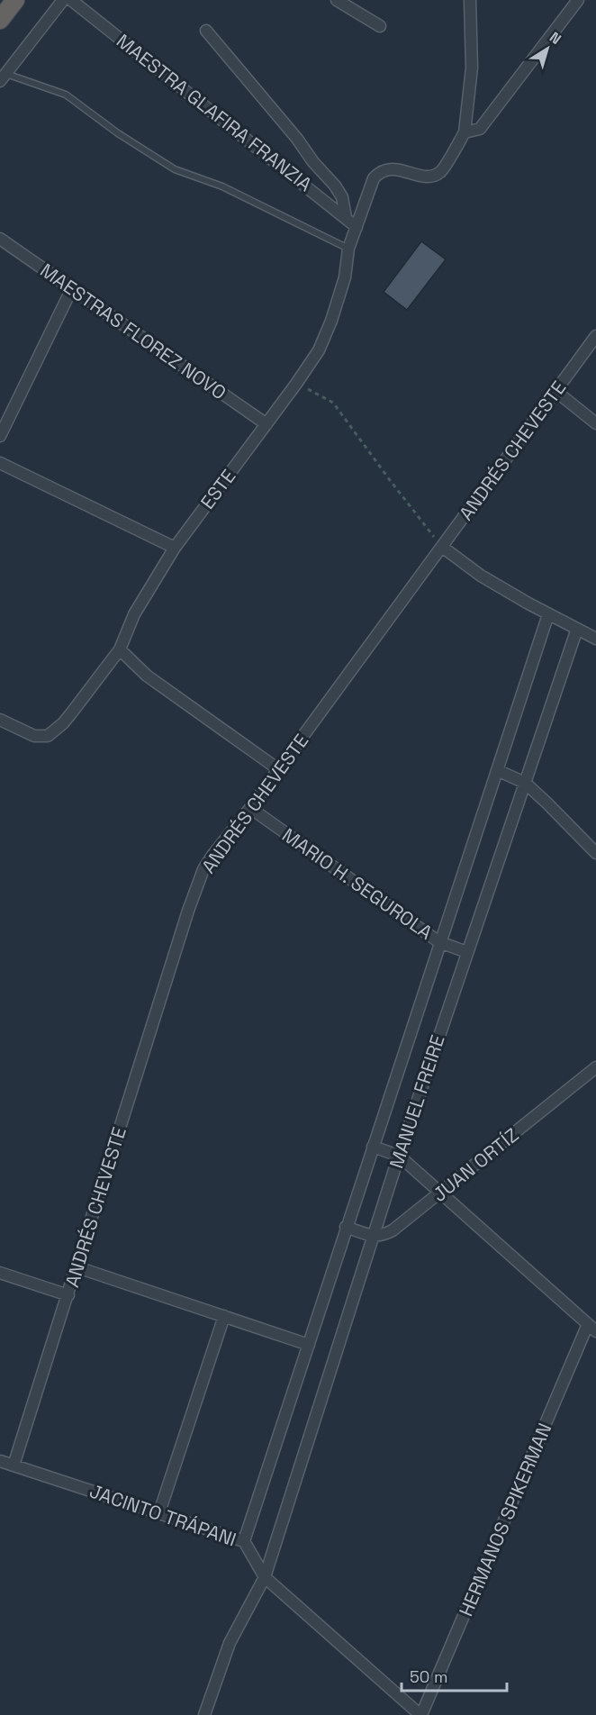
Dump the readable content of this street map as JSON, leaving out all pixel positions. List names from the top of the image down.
{
  "streets": {
    "street": [
      "MAESTRA GLAFIRA FRANZIA",
      "MAESTRAS FLOREZ NOVO",
      "ANDRÉS CHEVESTE",
      "ESTE",
      "MARIO H. SEGUROLA",
      "MANUEL FREIRE",
      "JUAN ORTÍZ",
      "JACINTO TRÁPANI",
      "HERMANOS SPIKERMAN"
    ]
  },
  "crossings": [
    ["MAESTRA GLAFIRA FRANZIA", "ESTE"],
    ["MAESTRAS FLOREZ NOVO", "ESTE"],
    ["ANDRÉS CHEVESTE", "MARIO H. SEGUROLA"],
    ["ANDRÉS CHEVESTE", "JACINTO TRÁPANI"],
    ["MARIO H. SEGUROLA", "MANUEL FREIRE"],
    ["MANUEL FREIRE", "JUAN ORTÍZ"],
    ["MANUEL FREIRE", "JACINTO TRÁPANI"],
    ["JACINTO TRÁPANI", "HERMANOS SPIKERMAN"]
  ],
  "scale_bar": "50 m",
  "north": "top right"
}
